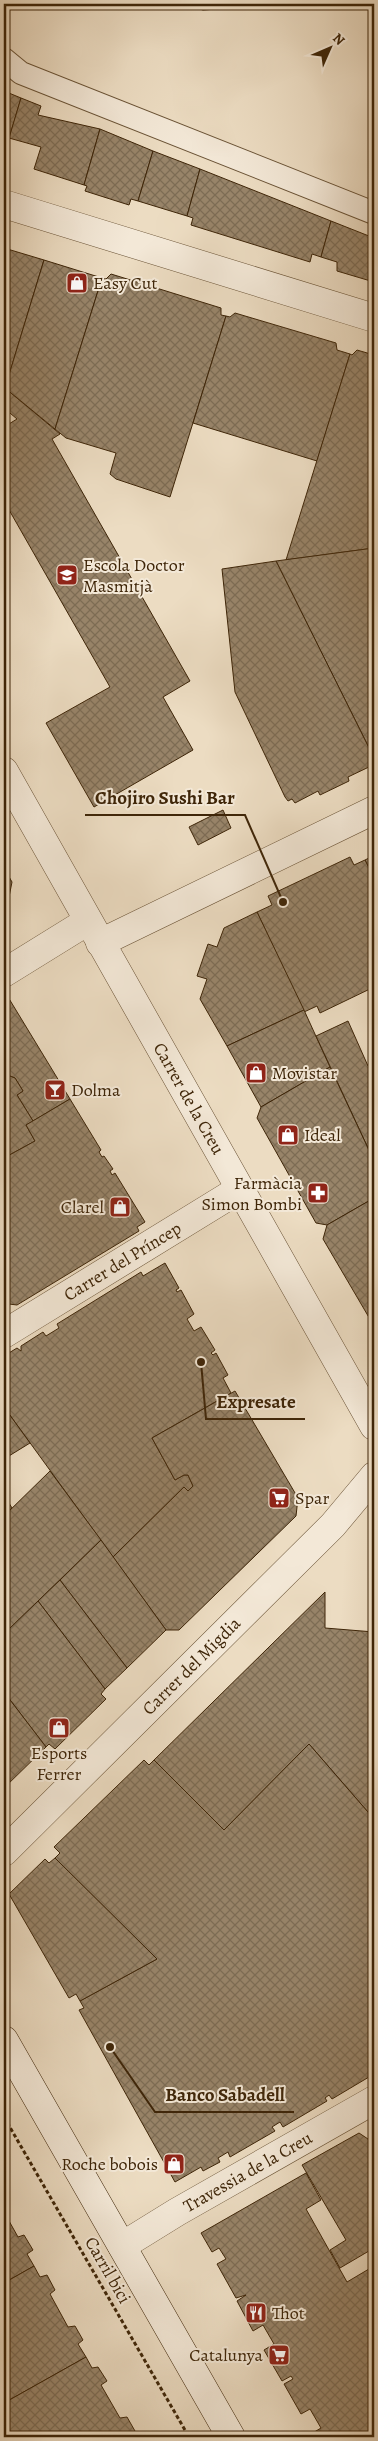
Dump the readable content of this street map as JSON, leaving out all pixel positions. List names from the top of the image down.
{
  "streets": {
    "street": [
      "Carrer de la Creu",
      "Carrer del Príncep",
      "Carrer del Migdia",
      "Travessia de la Creu"
    ],
    "path": ["Carril bici"]
  },
  "crossings": [
    ["Carrer de la Creu", "Carrer del Príncep"]
  ],
  "places": {
    "shop": [
      "Easy Cut",
      "Movistar",
      "Ideal",
      "Clarel",
      "Esports Ferrer",
      "Roche bobois"
    ],
    "school or university": ["Escola Doctor Masmitjà"],
    "other": ["Chojiro Sushi Bar", "Expresate", "Banco Sabadell"],
    "bar": ["Dolma"],
    "pharmacy": ["Farmàcia Simon Bombi"],
    "supermarket": ["Spar", "Catalunya"],
    "restaurant": ["Thot"]
  },
  "north": "top right"
}
